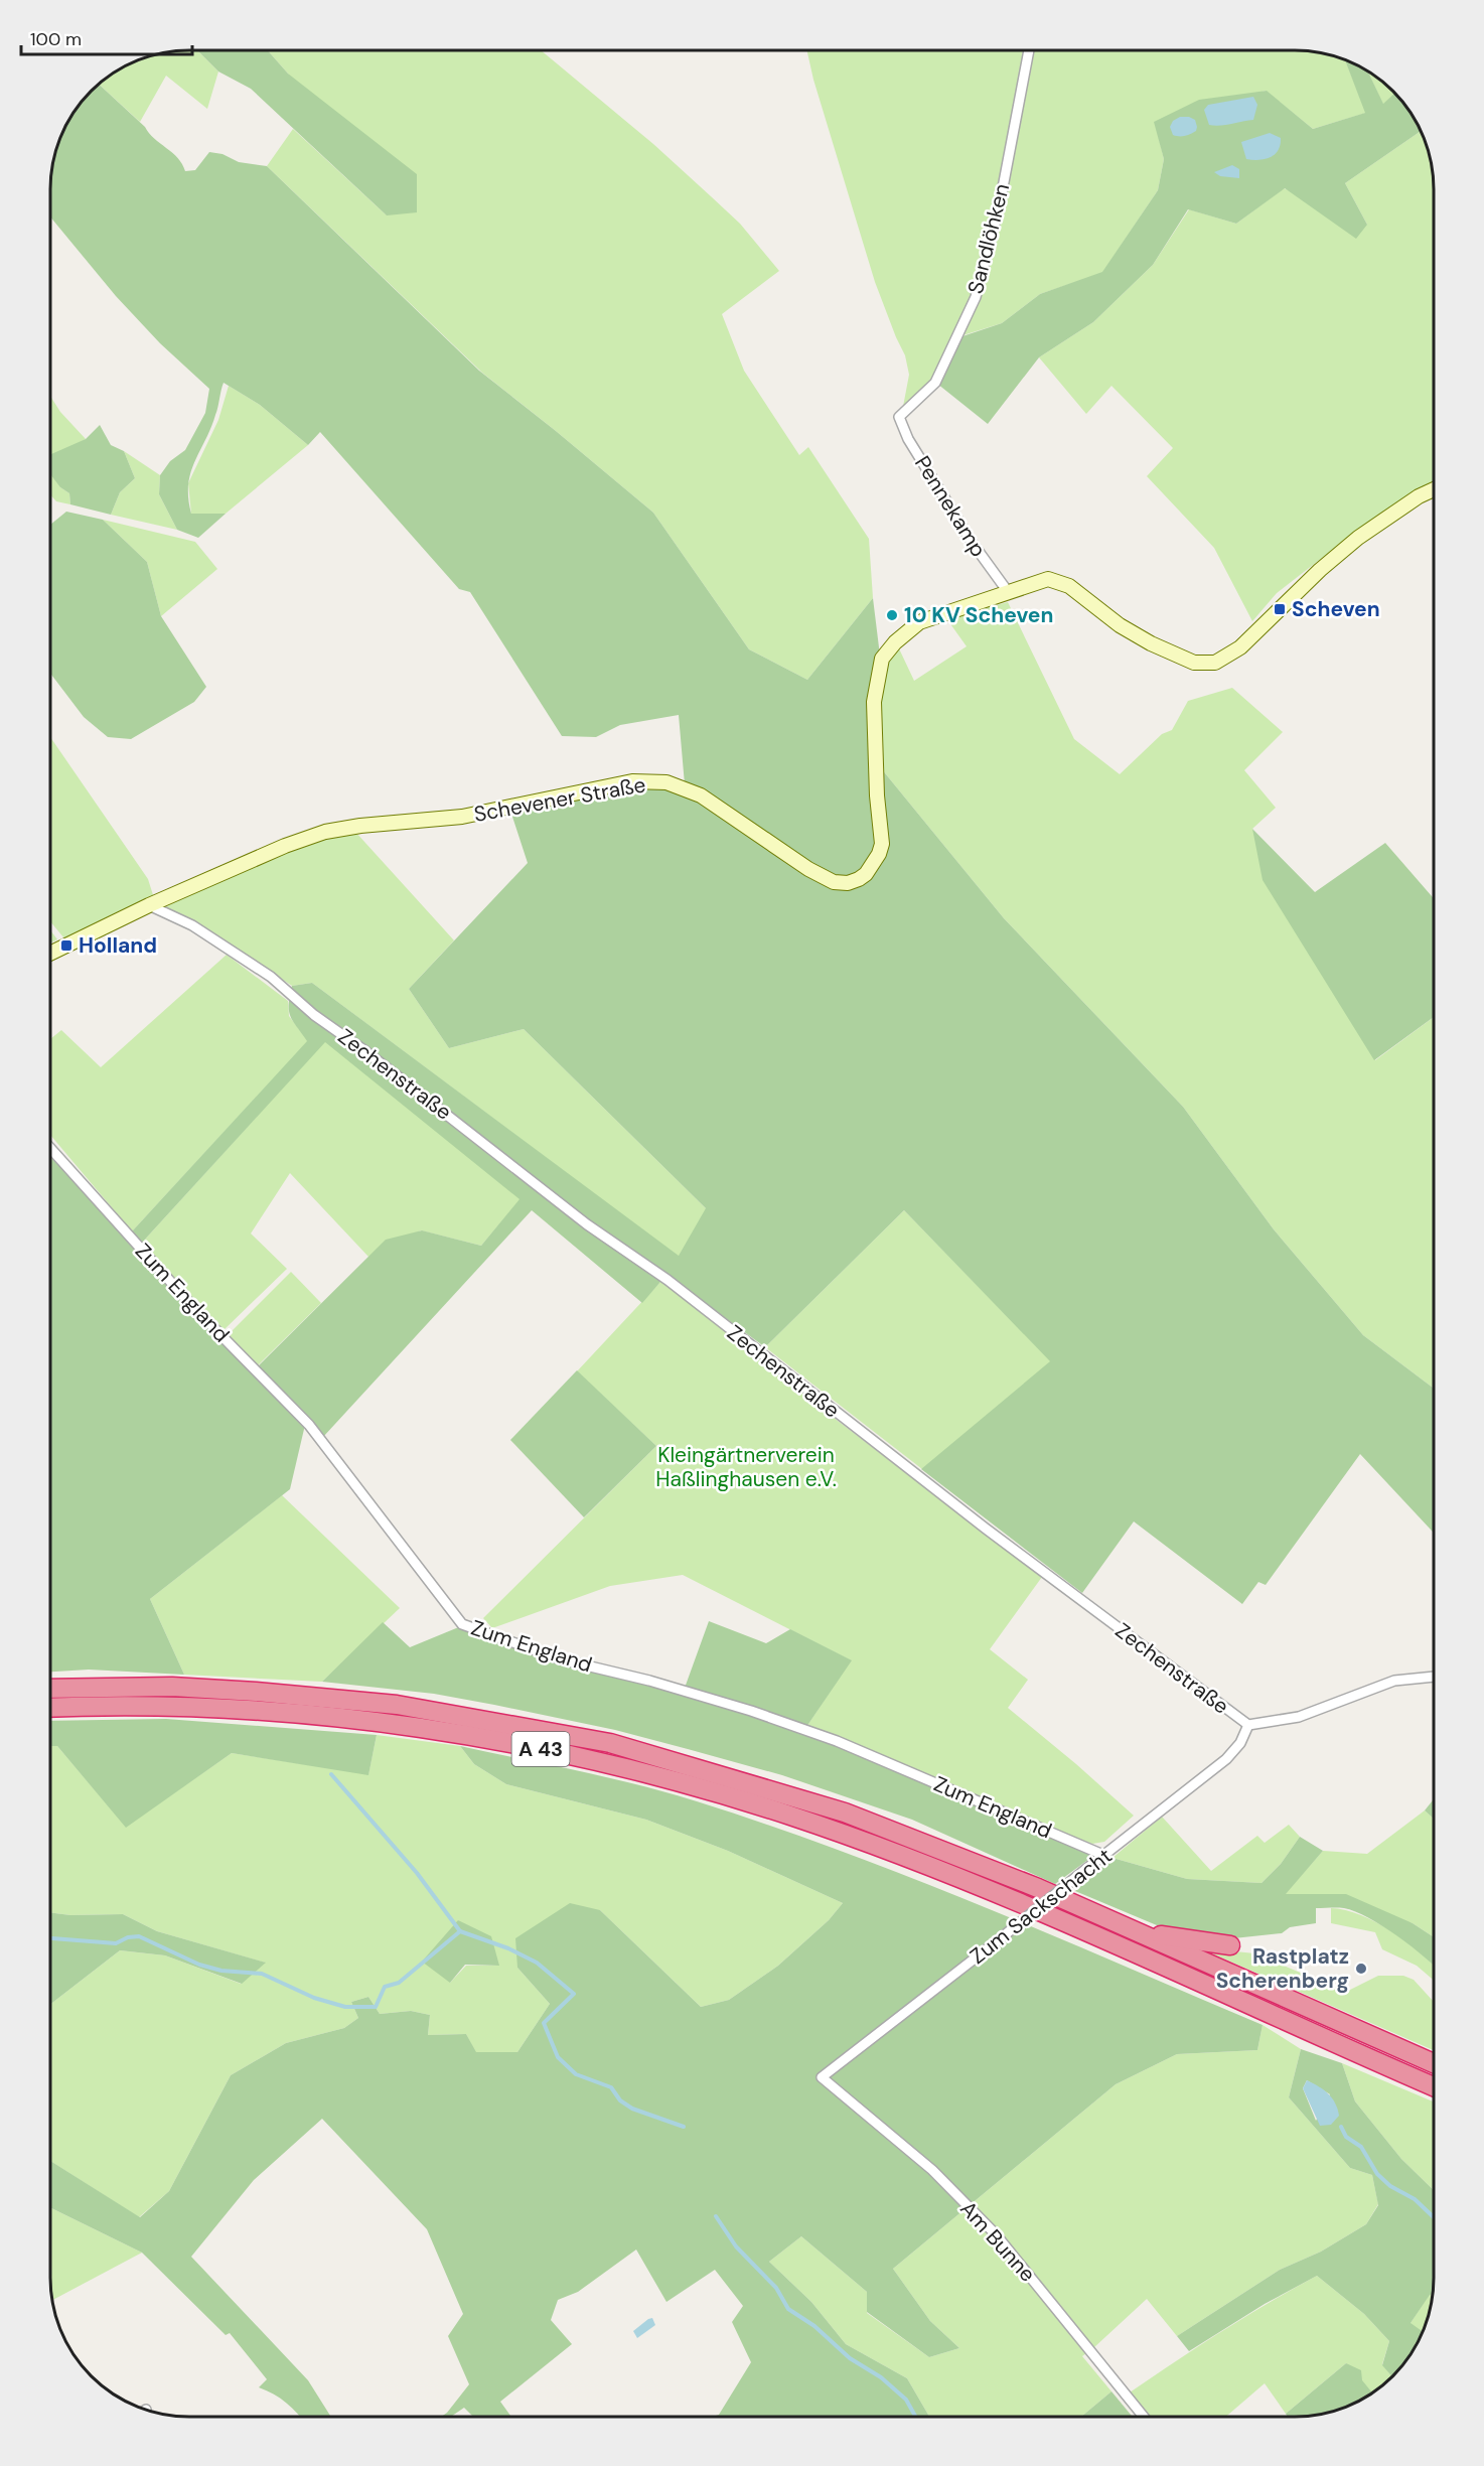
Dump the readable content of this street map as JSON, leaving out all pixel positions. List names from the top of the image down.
{
  "streets": {
    "highway": ["A 43"],
    "main road": ["Schevener Straße"],
    "street": [
      "Sandlöhken",
      "Pennekamp",
      "Zechenstraße",
      "Zum England",
      "Zum Sackschacht",
      "Am Bunne"
    ]
  },
  "crossings": [
    ["Sandlöhken", "Pennekamp"],
    ["Pennekamp", "Schevener Straße"],
    ["Schevener Straße", "Zechenstraße"],
    ["Zechenstraße", "Zum Sackschacht"],
    ["Zum England", "Zum Sackschacht"],
    ["Zum Sackschacht", "Am Bunne"]
  ],
  "parks": ["Kleingärtnerverein Haßlinghausen e.V."],
  "places": {
    "transit": ["Scheven", "Holland"],
    "other": ["10 KV Scheven", "Rastplatz Scherenberg"]
  },
  "scale_bar": "100 m"
}
